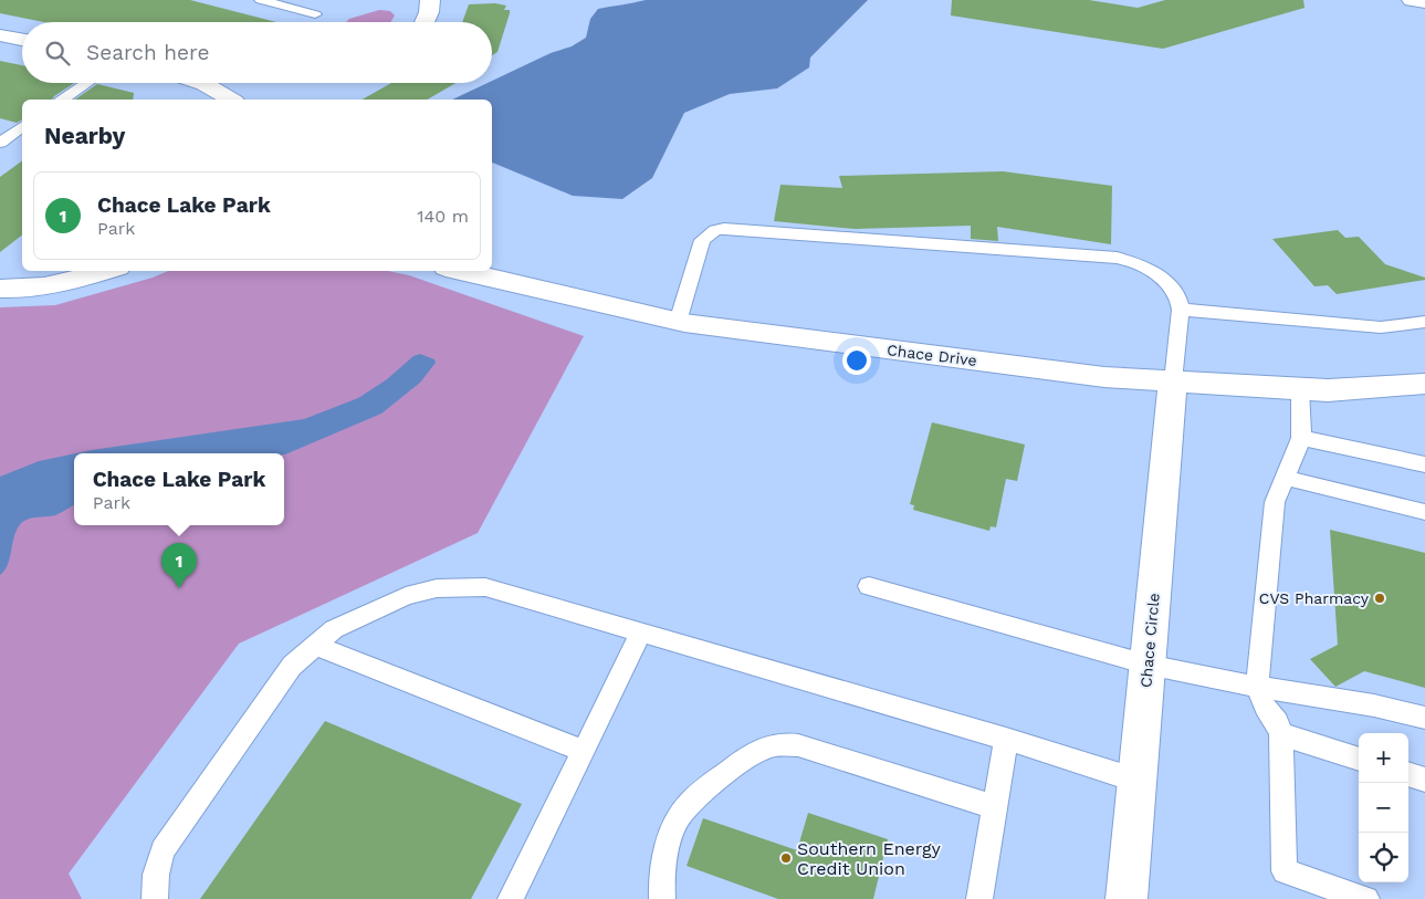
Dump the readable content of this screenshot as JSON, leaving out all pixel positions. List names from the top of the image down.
{
  "streets": {
    "street": ["Chace Drive", "Chace Circle"]
  },
  "crossings": [
    ["Chace Drive", "Chace Circle"]
  ],
  "places": ["CVS Pharmacy", "Southern Energy Credit Union"],
  "page": {
    "search": "Search here",
    "heading": "Nearby",
    "list": [
      {
        "mark": "1",
        "name": "Chace Lake Park",
        "note": "Park",
        "value": "140 m"
      }
    ],
    "popup": ["Chace Lake Park", "Park"],
    "pins": "1",
    "map_buttons": ["+", "−"]
  }
}
